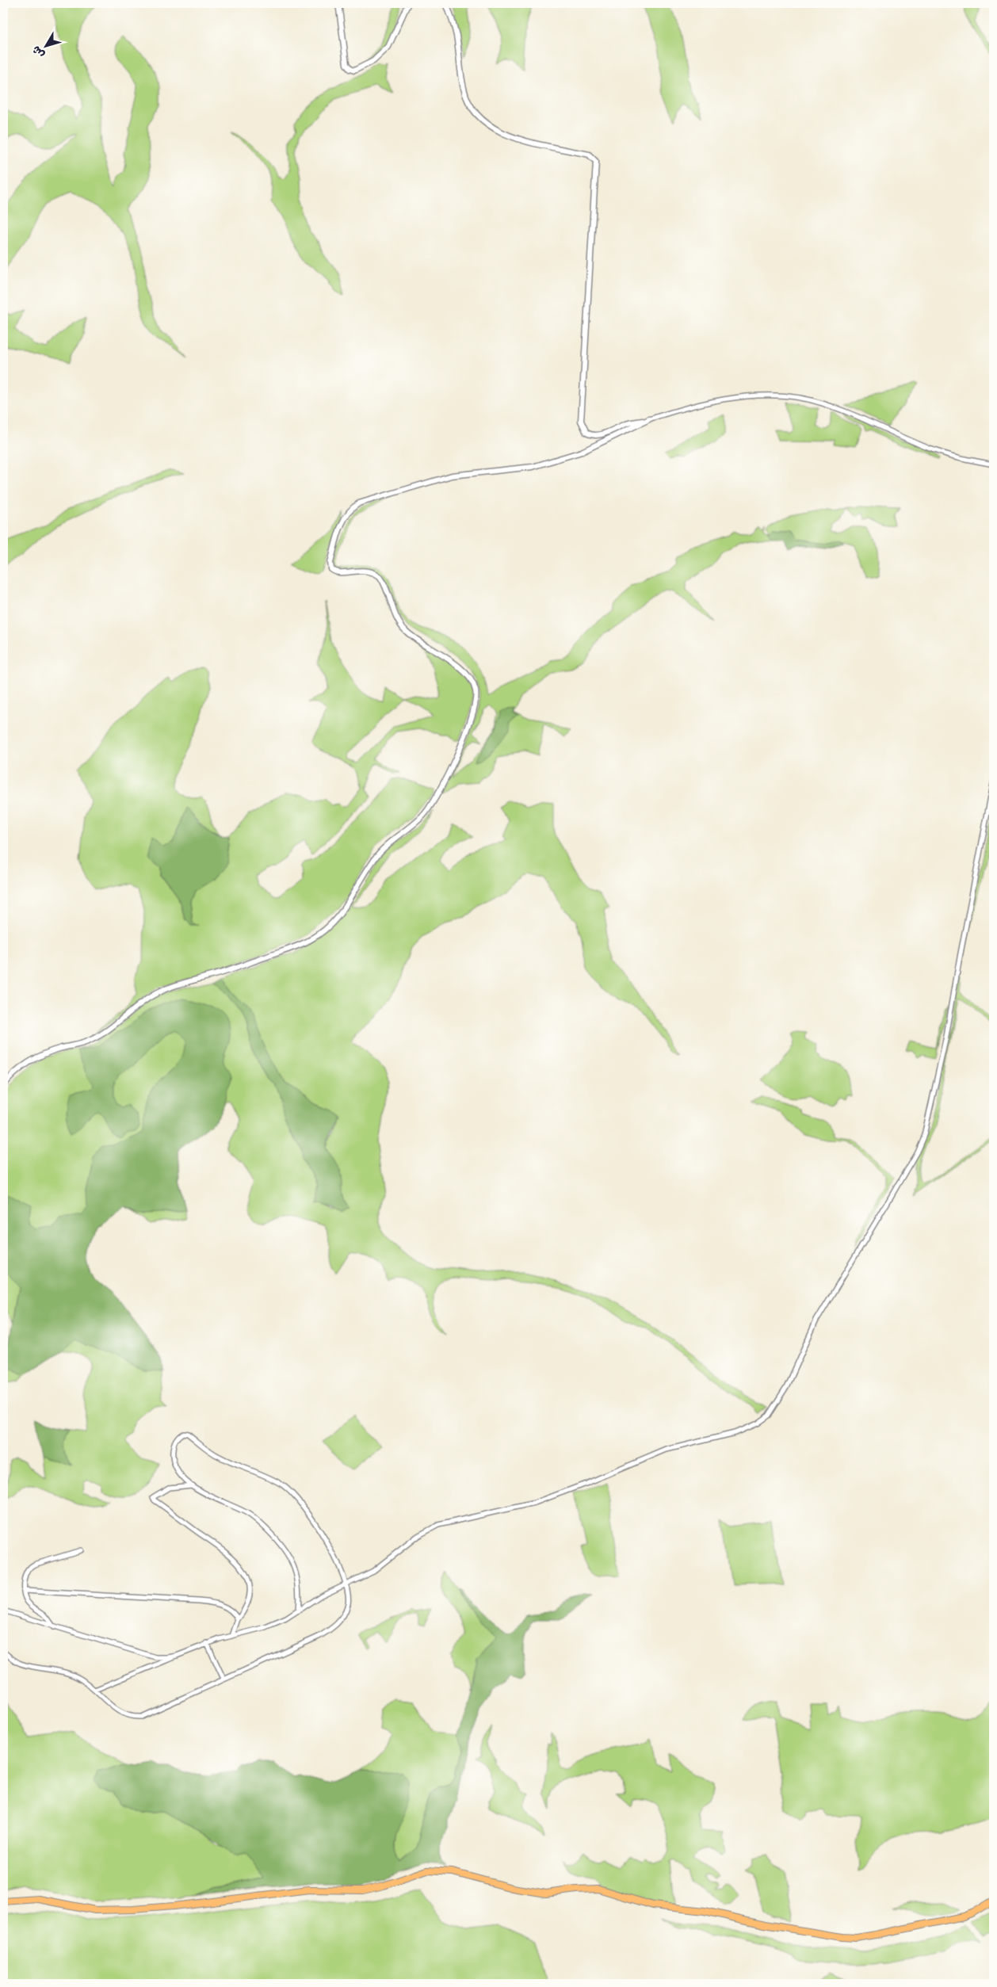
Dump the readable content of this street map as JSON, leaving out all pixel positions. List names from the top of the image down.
{
  "north": "bottom left"
}
